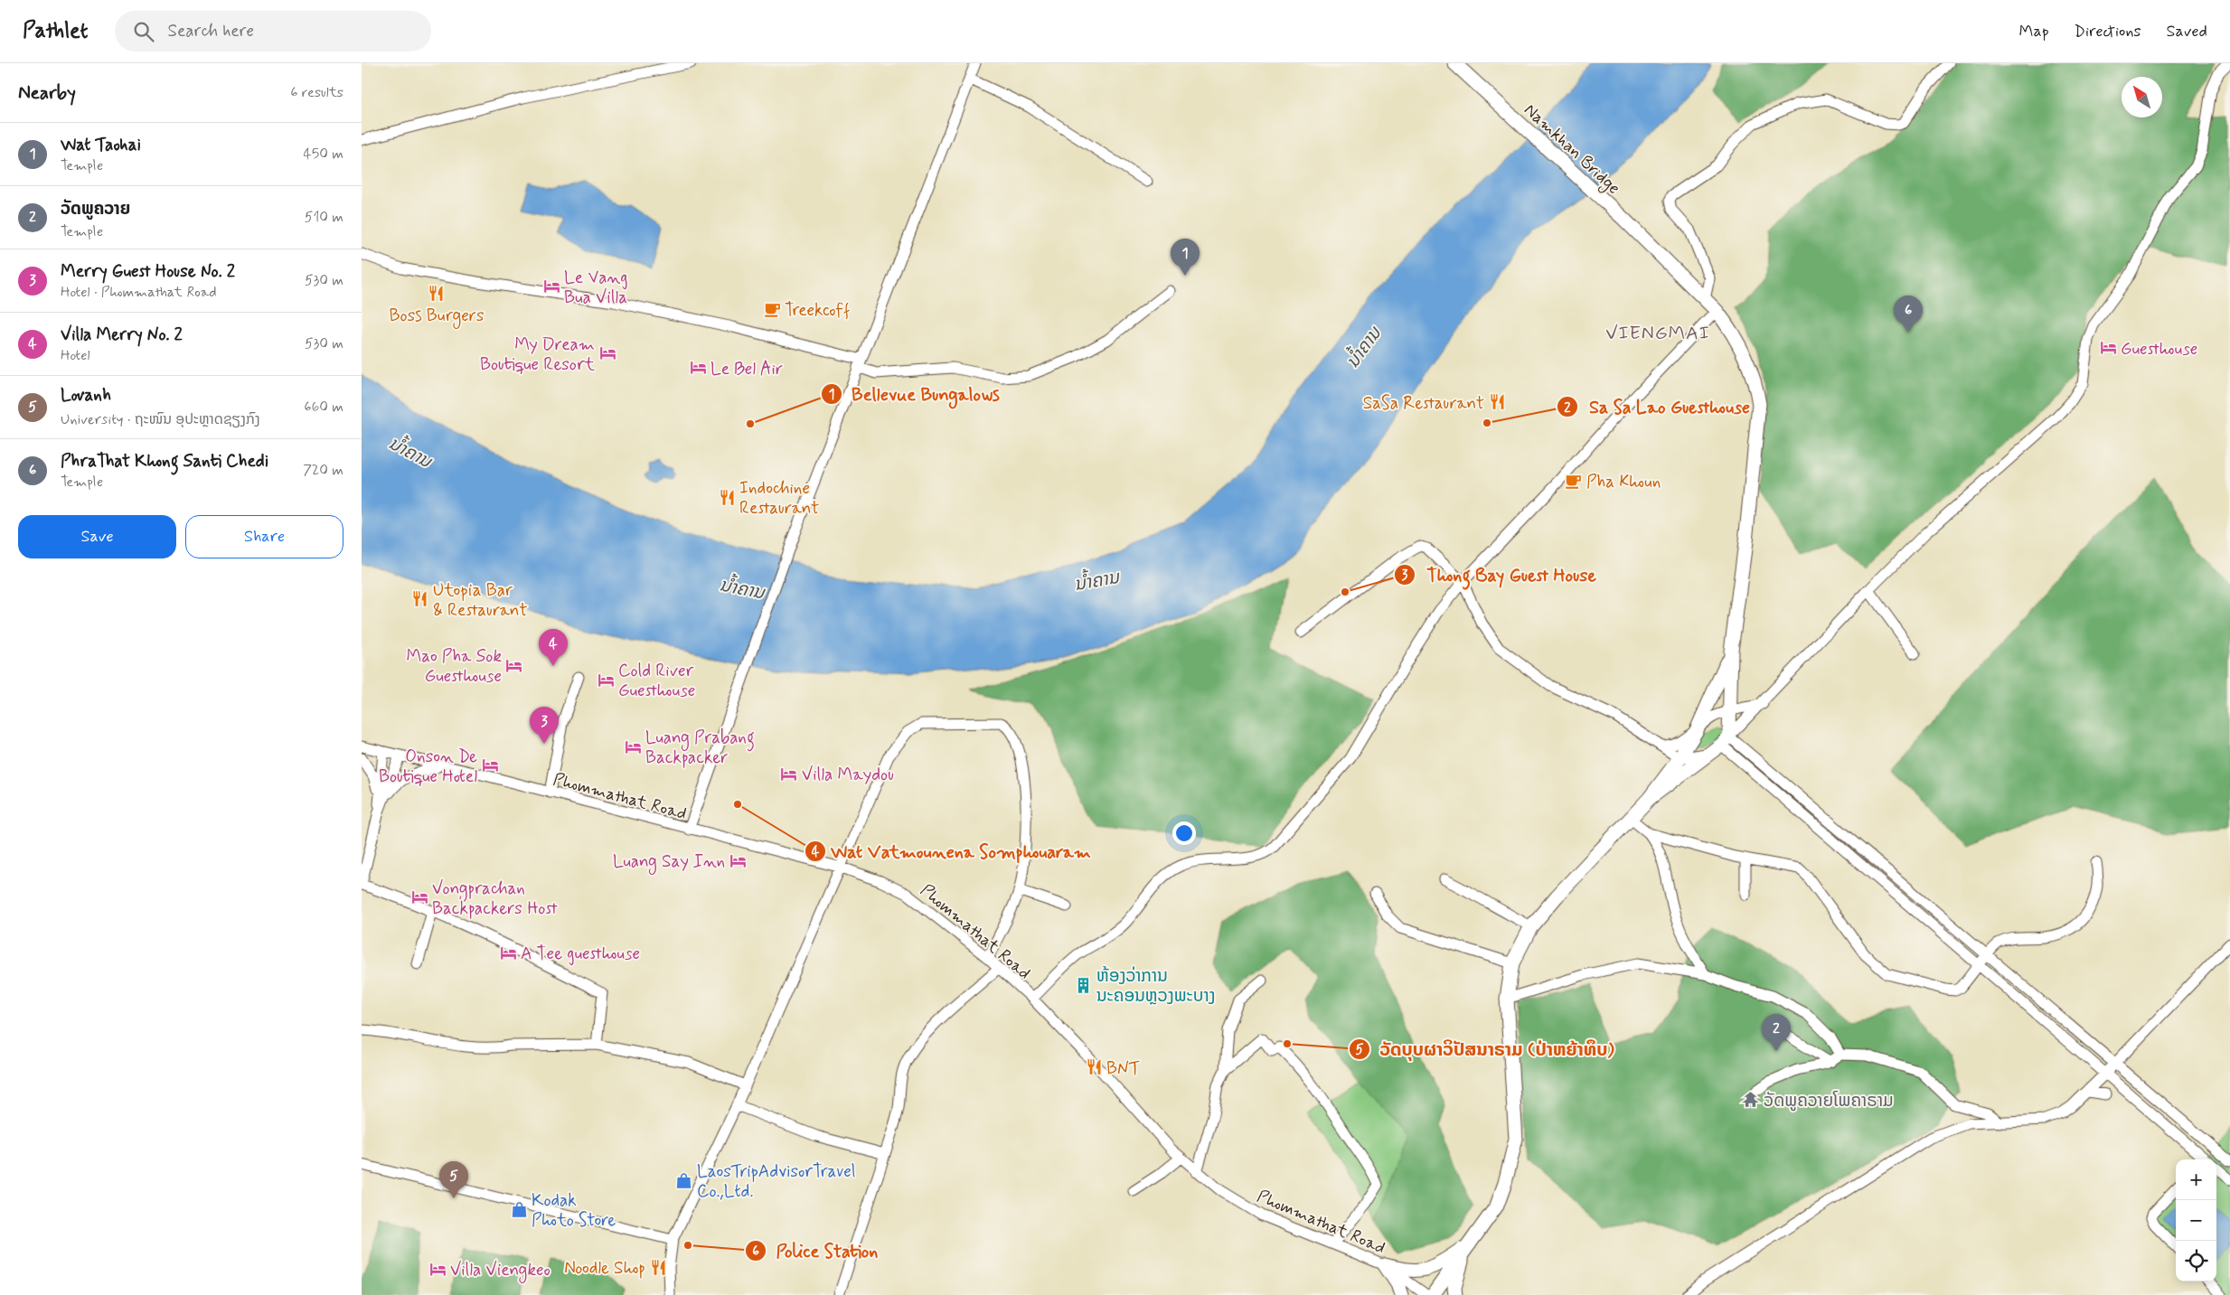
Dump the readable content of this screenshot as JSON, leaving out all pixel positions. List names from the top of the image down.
{
  "streets": {
    "main road": ["Namkhan Bridge"],
    "street": ["Phommathat Road"]
  },
  "districts": ["VIENGMAI"],
  "water": ["ນ້ຳຄານ"],
  "places": {
    "hotel": [
      "Le Vang Bua Villa",
      "Guesthouse",
      "My Dream Boutique Resort",
      "Le Bel Air",
      "Mao Pha Sok Guesthouse",
      "Cold River Guesthouse",
      "Luang Prabang Backpacker",
      "Onson De Boutique Hotel",
      "Villa Maydou",
      "Luang Say Inn",
      "Vongprachan Backpackers Host",
      "A Tee guesthouse",
      "Villa Viengkeo"
    ],
    "restaurant": [
      "Boss Burgers",
      "SaSa Restaurant",
      "Indochine Restaurant",
      "Utopia Bar & Restaurant",
      "BNT",
      "Noodle Shop"
    ],
    "cafe": ["Treekcoff", "Pha Khoun"],
    "other": [
      "Sa Sa Lao Guesthouse",
      "Bellevue Bungalows",
      "Thong Bay Guest House",
      "Wat Vatmounena Somphouaram",
      "ວັດບຸບຜາວິປັສນາຣາມ (ປ່າຫຍ້າທຶບ)",
      "Police Station"
    ],
    "building": ["ຫ້ອງວ່າການ ນະຄອນຫຼວງພະບາງ"],
    "temple": ["ວັດພູຄວາຍໂພຄາຣາມ"],
    "shop": ["LaosTripAdvisorTravel Co.,Ltd.", "Kodak Photo Store"]
  },
  "north": "top left",
  "page": {
    "header": "Pathlet",
    "search": "Search here",
    "nav": ["Map", "Directions", "Saved"],
    "heading": ["Nearby", "6 results"],
    "list": [
      {
        "mark": "1",
        "name": "Wat Taohai",
        "note": "Temple",
        "value": "450 m"
      },
      {
        "mark": "2",
        "name": "ວັດພູຄວາຍ",
        "note": "Temple",
        "value": "510 m"
      },
      {
        "mark": "3",
        "name": "Merry Guest House No. 2",
        "note": "Hotel · Phommathat Road",
        "value": "530 m"
      },
      {
        "mark": "4",
        "name": "Villa Merry No. 2",
        "note": "Hotel",
        "value": "530 m"
      },
      {
        "mark": "5",
        "name": "Lovanh",
        "note": "University · ຖະໜົນ ອຸປະຫຼາດຊຽງກົງ",
        "value": "660 m"
      },
      {
        "mark": "6",
        "name": "PhraThat Khong Santi Chedi",
        "note": "Temple",
        "value": "720 m"
      }
    ],
    "pins": [
      "1",
      "6",
      "4",
      "3",
      "2",
      "5"
    ],
    "buttons": ["Save", "Share"],
    "map_buttons": ["+", "−"]
  }
}
